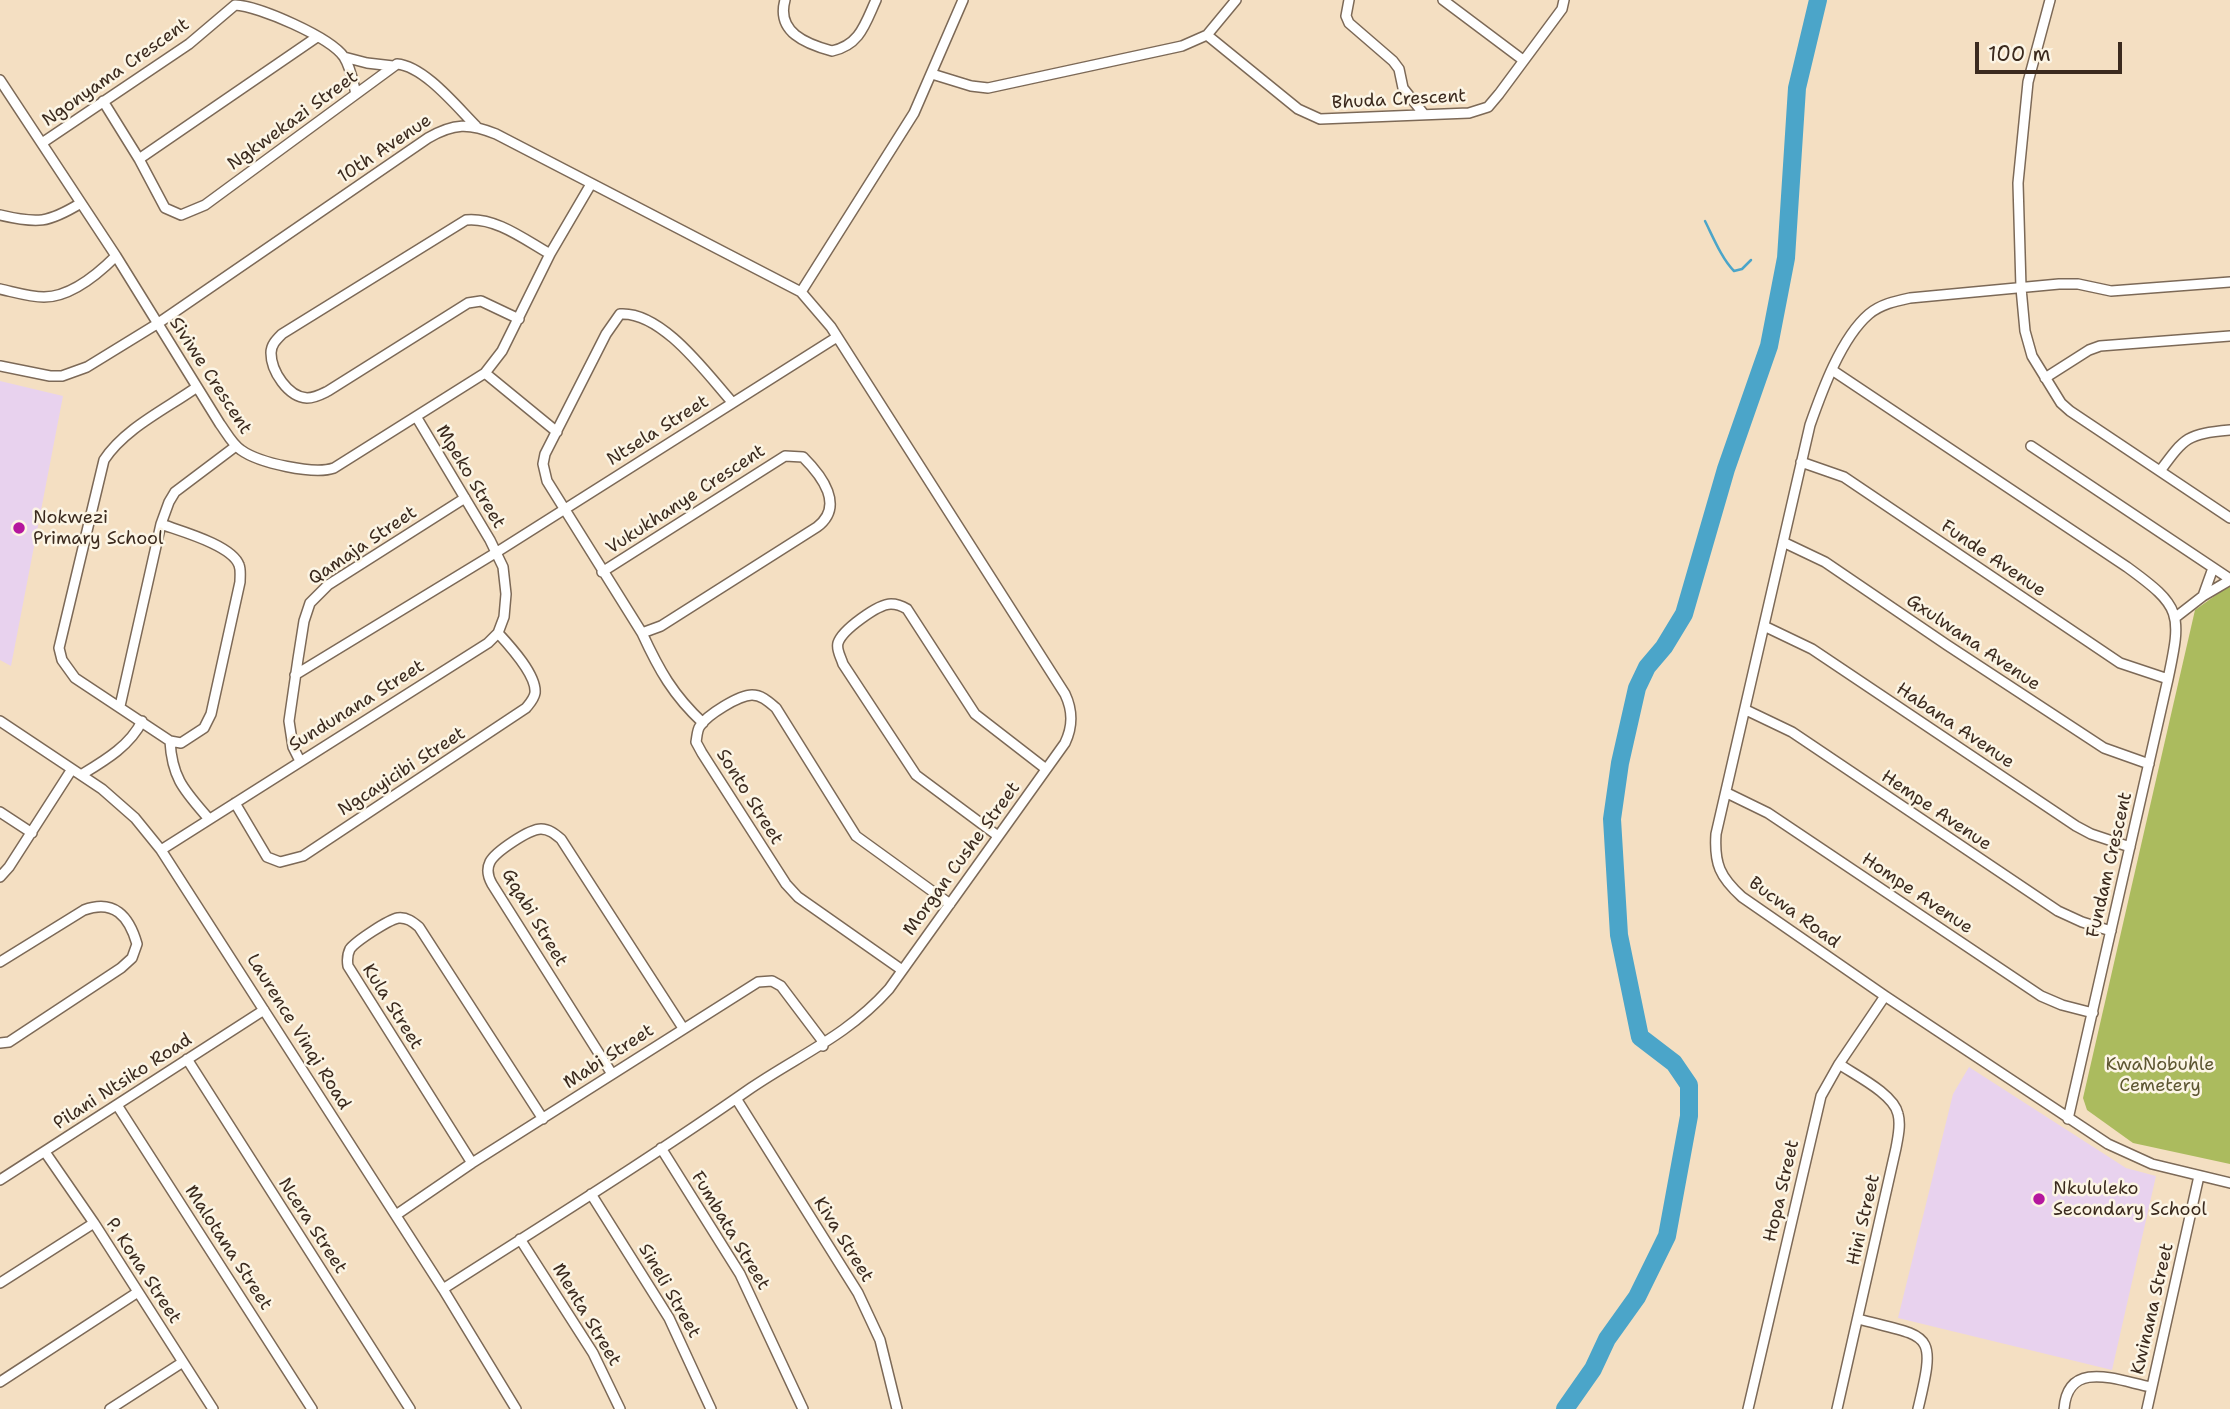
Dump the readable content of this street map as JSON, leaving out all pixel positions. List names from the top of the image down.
{
  "streets": {
    "street": [
      "Ngonyama Crescent",
      "Bhuda Crescent",
      "Ngkwekazi Street",
      "10th Avenue",
      "Siviwe Crescent",
      "Ntsela Street",
      "Mpeko Street",
      "Vukukhanye Crescent",
      "Qamaja Street",
      "Funde Avenue",
      "Gxulwana Avenue",
      "Sundunana Street",
      "Habana Avenue",
      "Ngcayicibi Street",
      "Sonto Street",
      "Hempe Avenue",
      "Morgan Cushe Street",
      "Fundam Crescent",
      "Hompe Avenue",
      "Bucwa Road",
      "Gqabi Street",
      "Kula Street",
      "Laurence Vinqi Road",
      "Mabi Street",
      "Pilani Ntsiko Road",
      "Hopa Street",
      "Hini Street",
      "Ncera Street",
      "Fumbata Street",
      "Kiva Street",
      "Malotana Street",
      "P. Kona Street",
      "Sineli Street",
      "Kwinana Street",
      "Menta Street"
    ]
  },
  "crossings": [
    ["Ngonyama Crescent", "Ngkwekazi Street"],
    ["Ngonyama Crescent", "Siviwe Crescent"],
    ["10th Avenue", "Siviwe Crescent"],
    ["Siviwe Crescent", "Mpeko Street"],
    ["Ntsela Street", "Mpeko Street"],
    ["Ntsela Street", "Vukukhanye Crescent"],
    ["Ntsela Street", "Qamaja Street"],
    ["Ntsela Street", "Morgan Cushe Street"],
    ["Mpeko Street", "Qamaja Street"],
    ["Qamaja Street", "Sundunana Street"],
    ["Funde Avenue", "Fundam Crescent"],
    ["Funde Avenue", "Bucwa Road"],
    ["Gxulwana Avenue", "Fundam Crescent"],
    ["Gxulwana Avenue", "Bucwa Road"],
    ["Sundunana Street", "Ngcayicibi Street"],
    ["Sundunana Street", "Laurence Vinqi Road"],
    ["Habana Avenue", "Fundam Crescent"],
    ["Habana Avenue", "Bucwa Road"],
    ["Sonto Street", "Morgan Cushe Street"],
    ["Hempe Avenue", "Fundam Crescent"],
    ["Hempe Avenue", "Bucwa Road"],
    ["Morgan Cushe Street", "Laurence Vinqi Road"],
    ["Morgan Cushe Street", "Mabi Street"],
    ["Morgan Cushe Street", "Fumbata Street"],
    ["Morgan Cushe Street", "Kiva Street"],
    ["Morgan Cushe Street", "Sineli Street"],
    ["Morgan Cushe Street", "Menta Street"],
    ["Fundam Crescent", "Hompe Avenue"],
    ["Fundam Crescent", "Bucwa Road"],
    ["Hompe Avenue", "Bucwa Road"],
    ["Bucwa Road", "Hopa Street"],
    ["Bucwa Road", "Kwinana Street"],
    ["Gqabi Street", "Mabi Street"],
    ["Kula Street", "Mabi Street"],
    ["Laurence Vinqi Road", "Mabi Street"],
    ["Laurence Vinqi Road", "Pilani Ntsiko Road"],
    ["Pilani Ntsiko Road", "Ncera Street"],
    ["Pilani Ntsiko Road", "Malotana Street"],
    ["Pilani Ntsiko Road", "P. Kona Street"],
    ["Hopa Street", "Hini Street"]
  ],
  "parks": ["KwaNobuhle Cemetery"],
  "places": ["Nokwezi Primary School", "Nkululeko Secondary School"],
  "scale_bar": "100 m"
}
